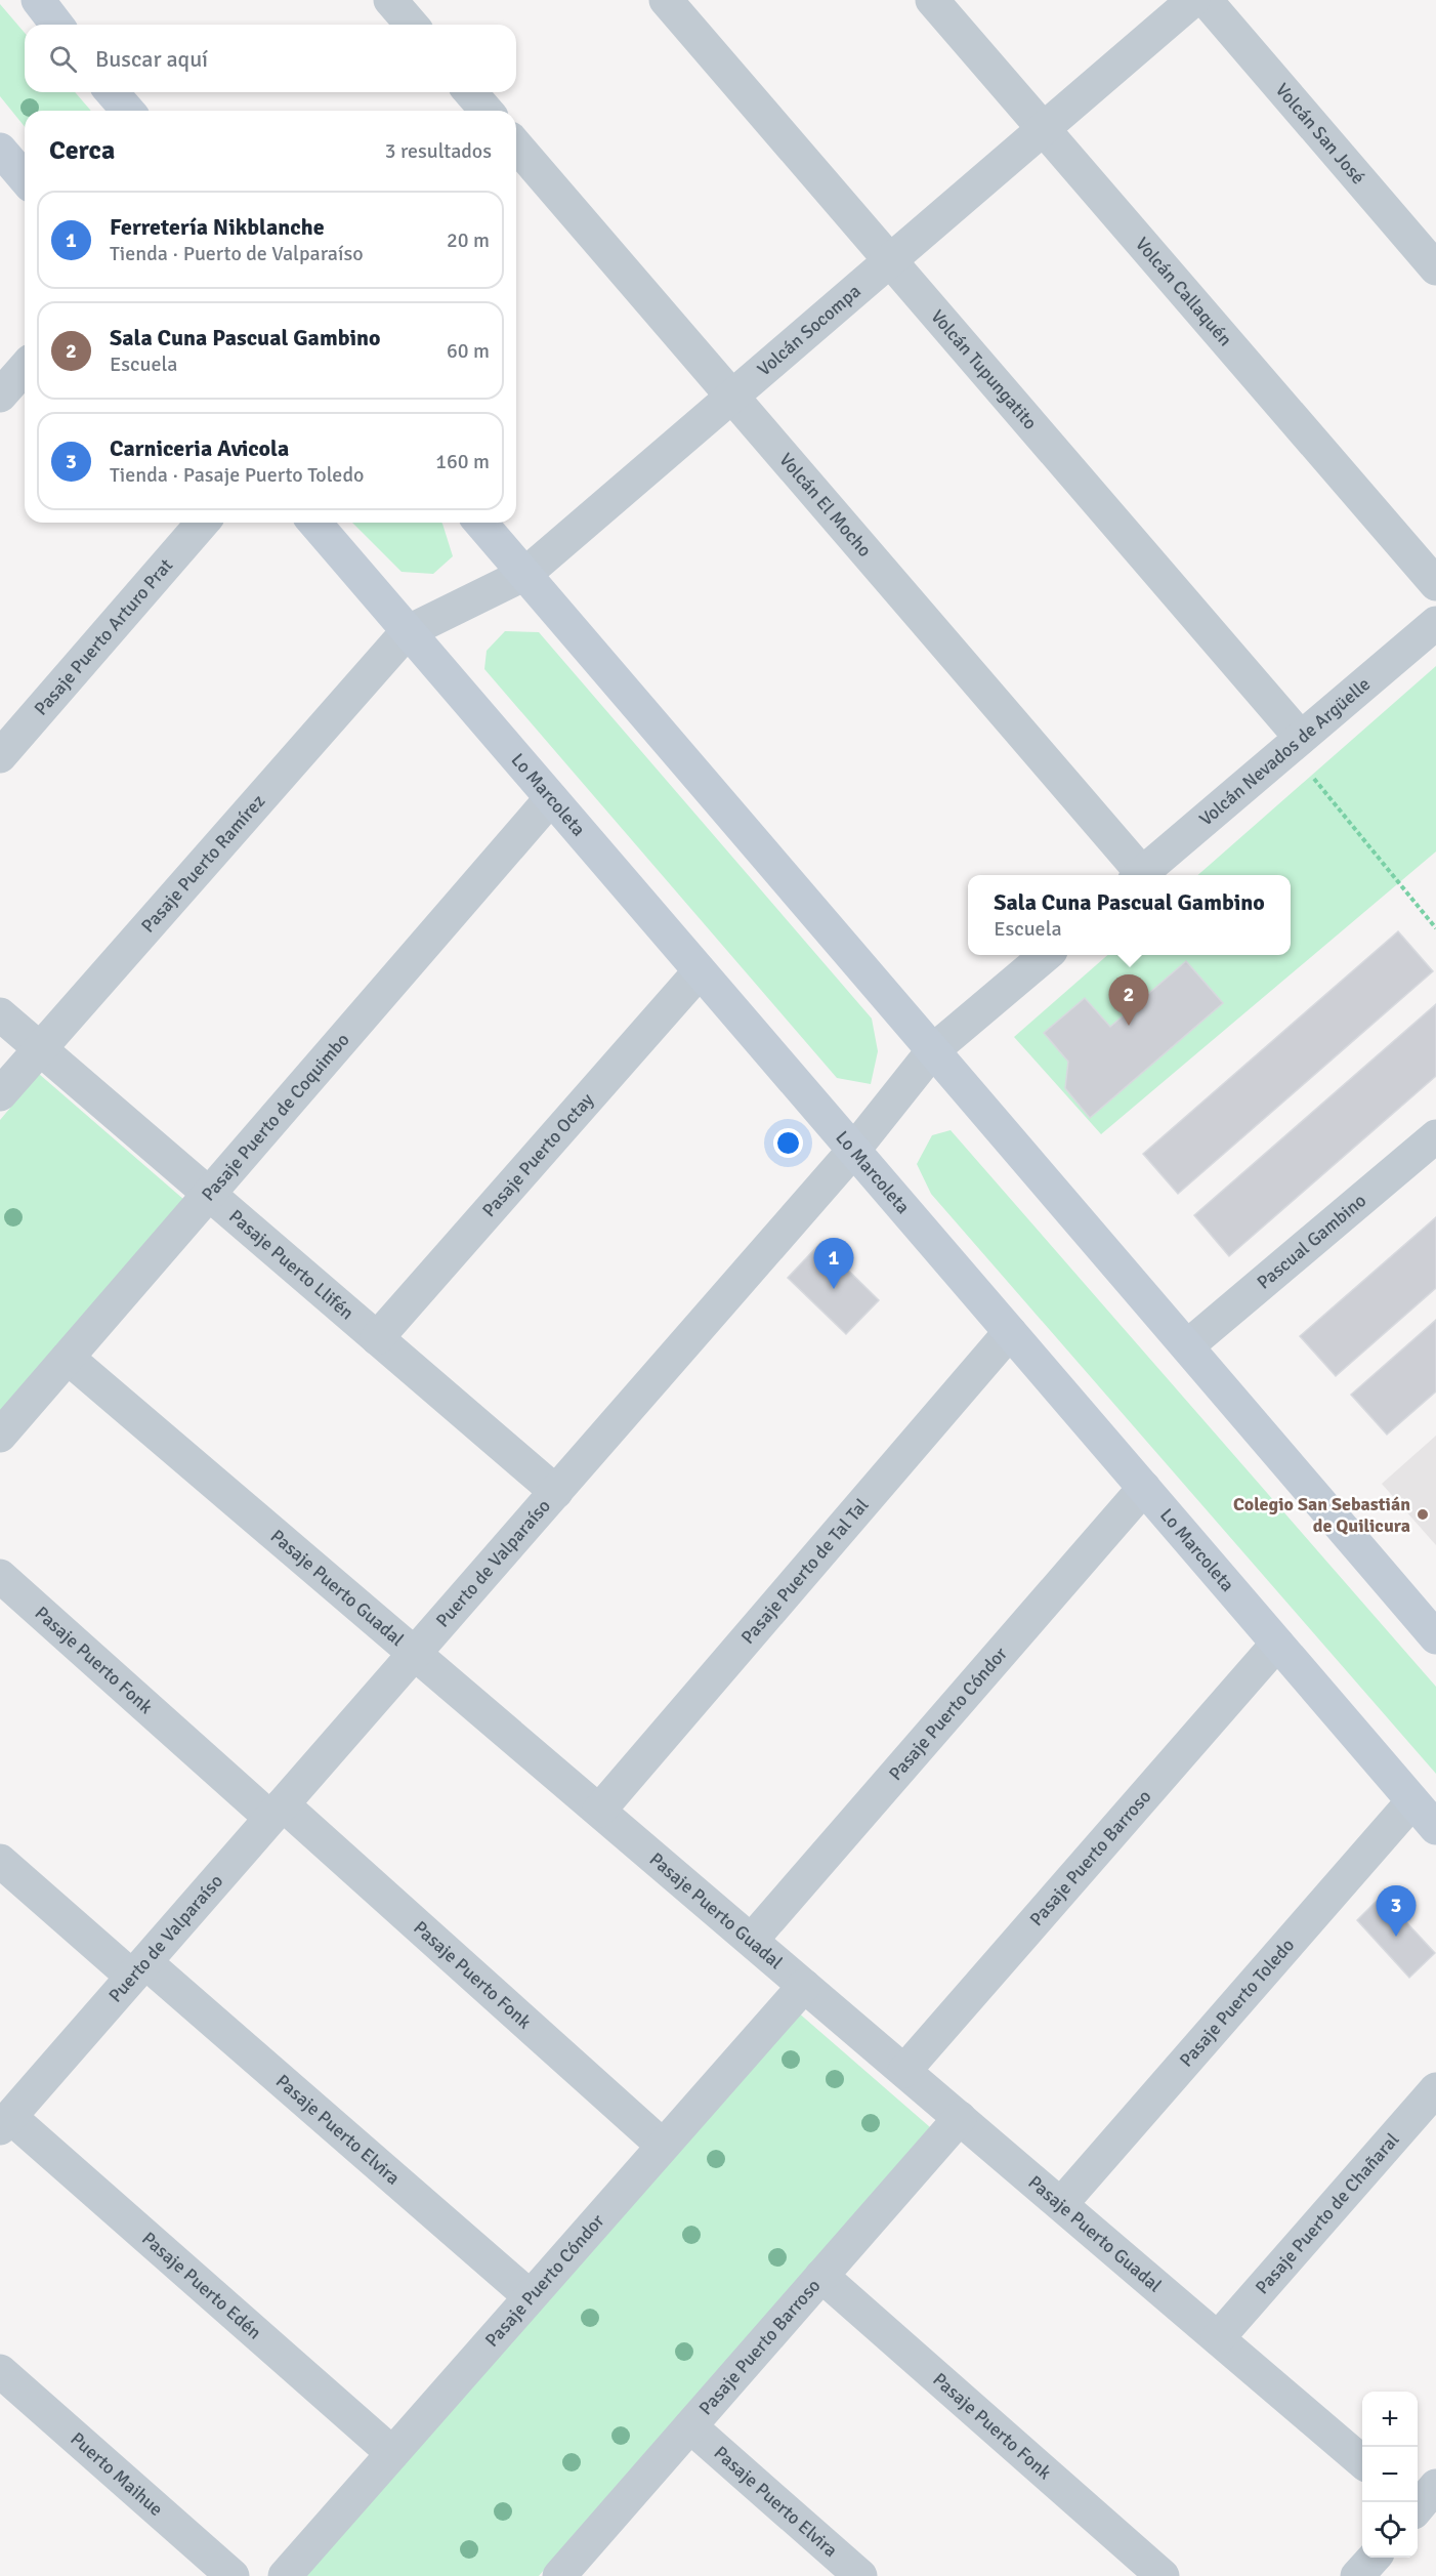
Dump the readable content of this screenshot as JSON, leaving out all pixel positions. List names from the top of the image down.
{
  "streets": {
    "street": [
      "Volcán San José",
      "Volcán Callaquén",
      "Volcán Socompa",
      "Volcán Tupungatito",
      "Volcán El Mocho",
      "Pasaje Puerto Arturo Prat",
      "Volcán Nevados de Argüelle",
      "Lo Marcoleta",
      "Pasaje Puerto Ramírez",
      "Pasaje Puerto de Coquimbo",
      "Pasaje Puerto Octay",
      "Pascual Gambino",
      "Pasaje Puerto Llifén",
      "Puerto de Valparaíso",
      "Pasaje Puerto de Tal Tal",
      "Pasaje Puerto Guadal",
      "Pasaje Puerto Fonk",
      "Pasaje Puerto Cóndor",
      "Pasaje Puerto Barroso",
      "Pasaje Puerto Toledo",
      "Pasaje Puerto Elvira",
      "Pasaje Puerto de Chañaral",
      "Pasaje Puerto Edén",
      "Puerto Maihue"
    ]
  },
  "crossings": [
    ["Volcán Callaquén", "Volcán Socompa"],
    ["Volcán Socompa", "Volcán Tupungatito"],
    ["Volcán Socompa", "Volcán El Mocho"],
    ["Volcán Socompa", "Lo Marcoleta"],
    ["Volcán Socompa", "Pasaje Puerto Ramírez"],
    ["Volcán Tupungatito", "Volcán Nevados de Argüelle"],
    ["Lo Marcoleta", "Pasaje Puerto Ramírez"],
    ["Lo Marcoleta", "Pasaje Puerto de Coquimbo"],
    ["Lo Marcoleta", "Pasaje Puerto Octay"],
    ["Lo Marcoleta", "Puerto de Valparaíso"],
    ["Lo Marcoleta", "Pasaje Puerto de Tal Tal"],
    ["Lo Marcoleta", "Pasaje Puerto Cóndor"],
    ["Lo Marcoleta", "Pasaje Puerto Barroso"],
    ["Lo Marcoleta", "Pasaje Puerto Toledo"],
    ["Pasaje Puerto Ramírez", "Pasaje Puerto Llifén"],
    ["Pasaje Puerto de Coquimbo", "Pasaje Puerto Llifén"],
    ["Pasaje Puerto de Coquimbo", "Pasaje Puerto Guadal"],
    ["Pasaje Puerto Octay", "Pasaje Puerto Llifén"],
    ["Pasaje Puerto Llifén", "Puerto de Valparaíso"],
    ["Puerto de Valparaíso", "Pasaje Puerto Guadal"],
    ["Puerto de Valparaíso", "Pasaje Puerto Fonk"],
    ["Puerto de Valparaíso", "Pasaje Puerto Elvira"],
    ["Puerto de Valparaíso", "Pasaje Puerto Edén"],
    ["Pasaje Puerto de Tal Tal", "Pasaje Puerto Guadal"],
    ["Pasaje Puerto Guadal", "Pasaje Puerto Cóndor"],
    ["Pasaje Puerto Guadal", "Pasaje Puerto Barroso"],
    ["Pasaje Puerto Guadal", "Pasaje Puerto Toledo"],
    ["Pasaje Puerto Guadal", "Pasaje Puerto de Chañaral"],
    ["Pasaje Puerto Fonk", "Pasaje Puerto Cóndor"],
    ["Pasaje Puerto Fonk", "Pasaje Puerto Barroso"],
    ["Pasaje Puerto Cóndor", "Pasaje Puerto Elvira"],
    ["Pasaje Puerto Cóndor", "Pasaje Puerto Edén"],
    ["Pasaje Puerto Barroso", "Pasaje Puerto Elvira"]
  ],
  "places": ["Colegio San Sebastián de Quilicura"],
  "page": {
    "search": "Buscar aquí",
    "heading": ["Cerca", "3 resultados"],
    "list": [
      {
        "mark": "1",
        "name": "Ferretería Nikblanche",
        "note": "Tienda · Puerto de Valparaíso",
        "value": "20 m"
      },
      {
        "mark": "2",
        "name": "Sala Cuna Pascual Gambino",
        "note": "Escuela",
        "value": "60 m"
      },
      {
        "mark": "3",
        "name": "Carniceria Avicola",
        "note": "Tienda · Pasaje Puerto Toledo",
        "value": "160 m"
      }
    ],
    "popup": ["Sala Cuna Pascual Gambino", "Escuela"],
    "pins": ["2", "1", "3"],
    "map_buttons": ["+", "−"]
  }
}
